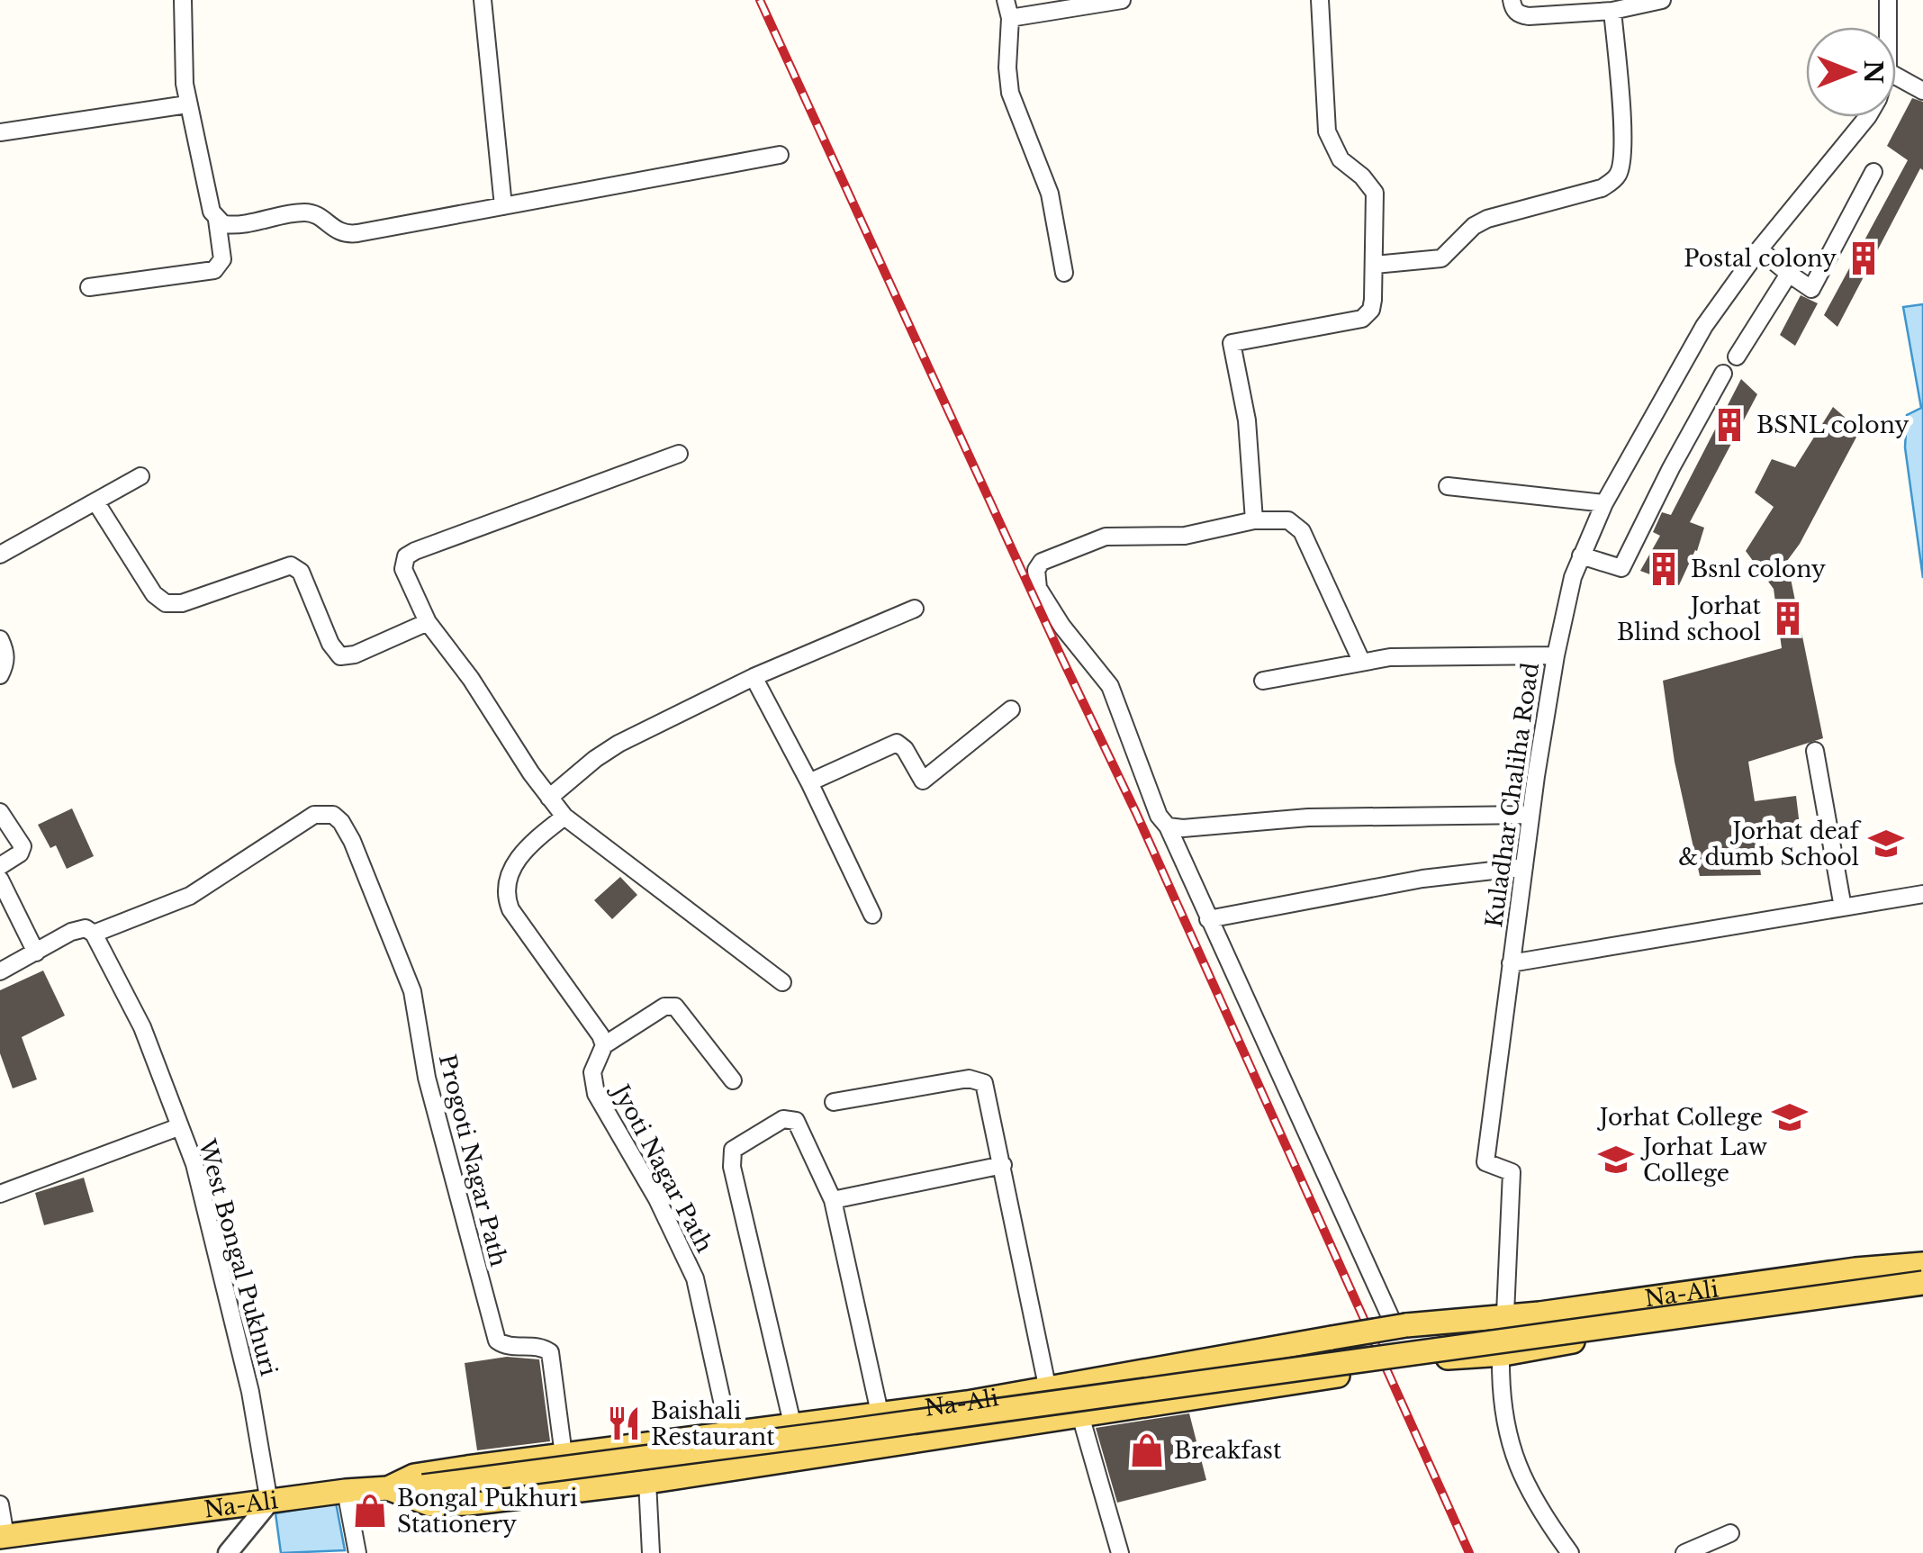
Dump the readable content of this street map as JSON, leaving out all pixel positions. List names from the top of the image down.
{
  "streets": {
    "main road": ["Na-Ali"],
    "street": [
      "Kuladhar Chaliha Road",
      "Progoti Nagar Path",
      "Jyoti Nagar Path",
      "West Bongal Pukhuri"
    ]
  },
  "crossings": [
    ["Kuladhar Chaliha Road", "Na-Ali"],
    ["Progoti Nagar Path", "West Bongal Pukhuri"],
    ["Progoti Nagar Path", "Na-Ali"],
    ["Jyoti Nagar Path", "Na-Ali"],
    ["West Bongal Pukhuri", "Na-Ali"]
  ],
  "places": {
    "building": [
      "Postal colony",
      "BSNL colony",
      "Bsnl colony",
      "Jorhat Blind school"
    ],
    "school or university": ["Jorhat deaf & dumb School", "Jorhat College", "Jorhat Law College"],
    "restaurant": ["Baishali Restaurant"],
    "shop": ["Breakfast", "Bongal Pukhuri Stationery"]
  },
  "north": "right"
}
